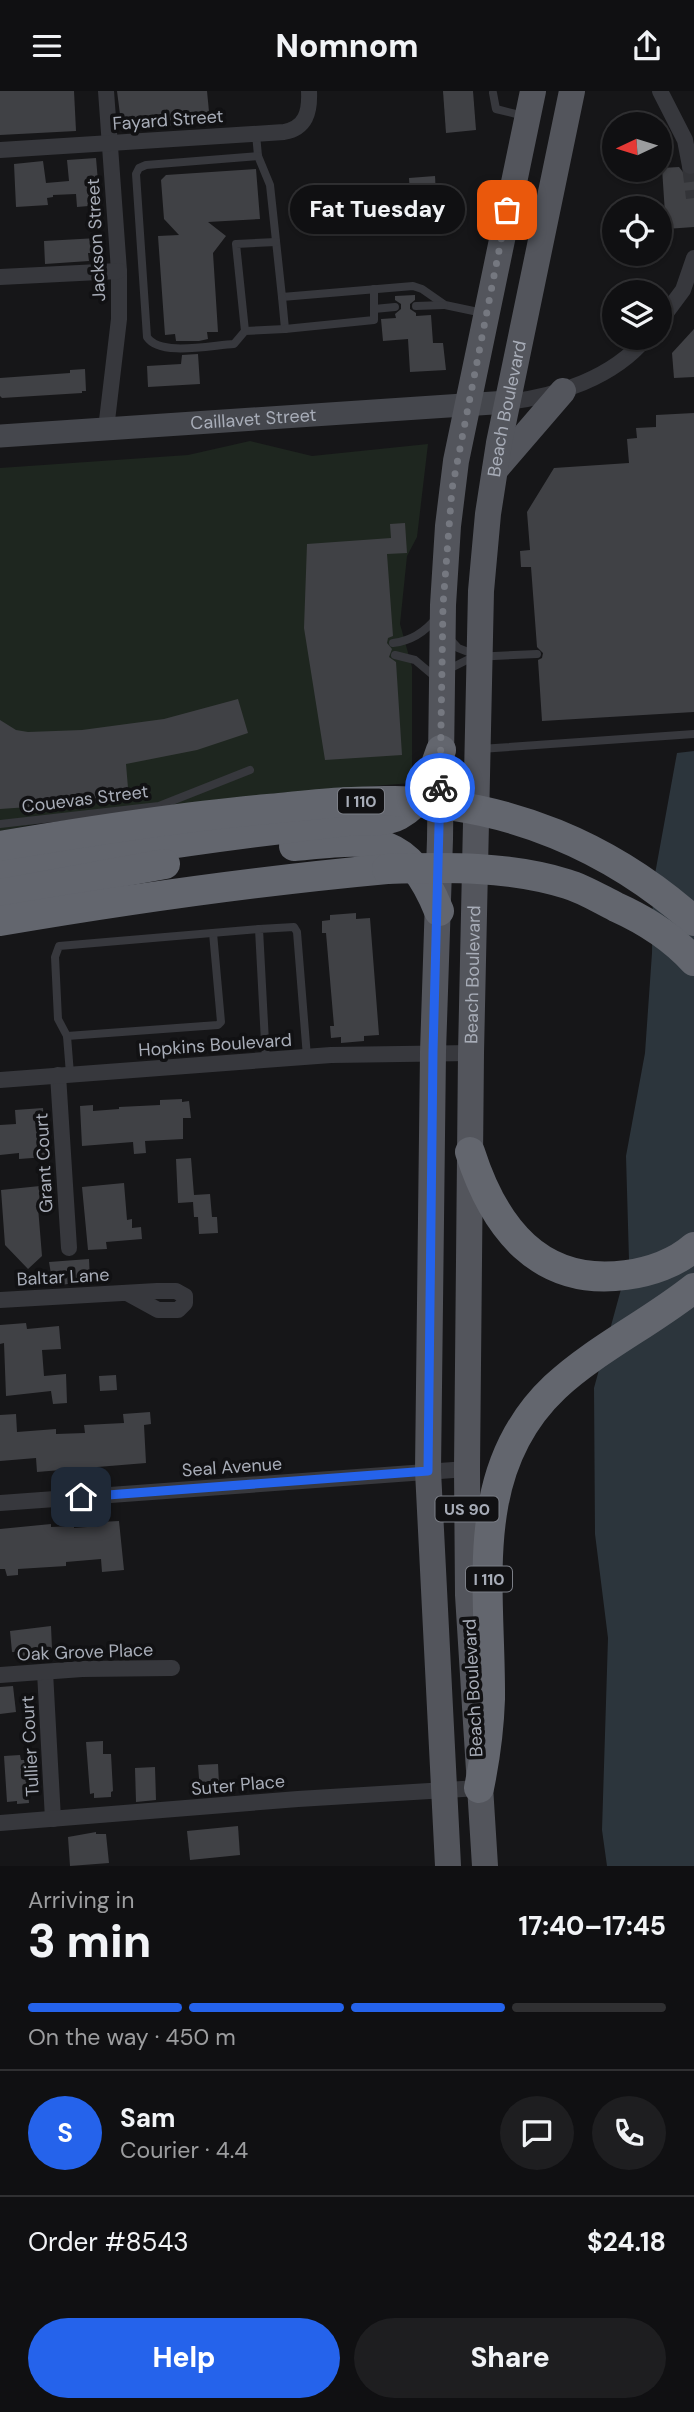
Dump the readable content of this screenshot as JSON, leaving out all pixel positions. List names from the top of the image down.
{
  "streets": {
    "highway": ["I 110"],
    "main road": ["Beach Boulevard", "Caillavet Street", "US 90"],
    "street": [
      "Fayard Street",
      "Jackson Street",
      "Hopkins Boulevard",
      "Grant Court",
      "Baltar Lane",
      "Seal Avenue",
      "Oak Grove Place",
      "Tullier Court",
      "Suter Place"
    ],
    "lane": ["Couevas Street"]
  },
  "crossings": [
    ["Fayard Street", "Jackson Street"],
    ["Jackson Street", "Caillavet Street"],
    ["Beach Boulevard", "Caillavet Street"],
    ["Beach Boulevard", "I 110"],
    ["Beach Boulevard", "Hopkins Boulevard"],
    ["Beach Boulevard", "Seal Avenue"],
    ["Beach Boulevard", "Suter Place"],
    ["I 110", "Suter Place"],
    ["Hopkins Boulevard", "Grant Court"],
    ["Oak Grove Place", "Tullier Court"],
    ["Tullier Court", "Suter Place"]
  ],
  "places": ["Fat Tuesday"],
  "north": "left",
  "page": {
    "header": "Nomnom",
    "bubble": "Fat Tuesday",
    "heading": ["3 min", "Arriving in", "17:40–17:45"],
    "panel": [
      "Sam",
      "Courier · 4.4",
      "Order #8543",
      "$24.18"
    ],
    "bar": "On the way · 450 m",
    "round": "S",
    "buttons": ["Help", "Share"]
  }
}
